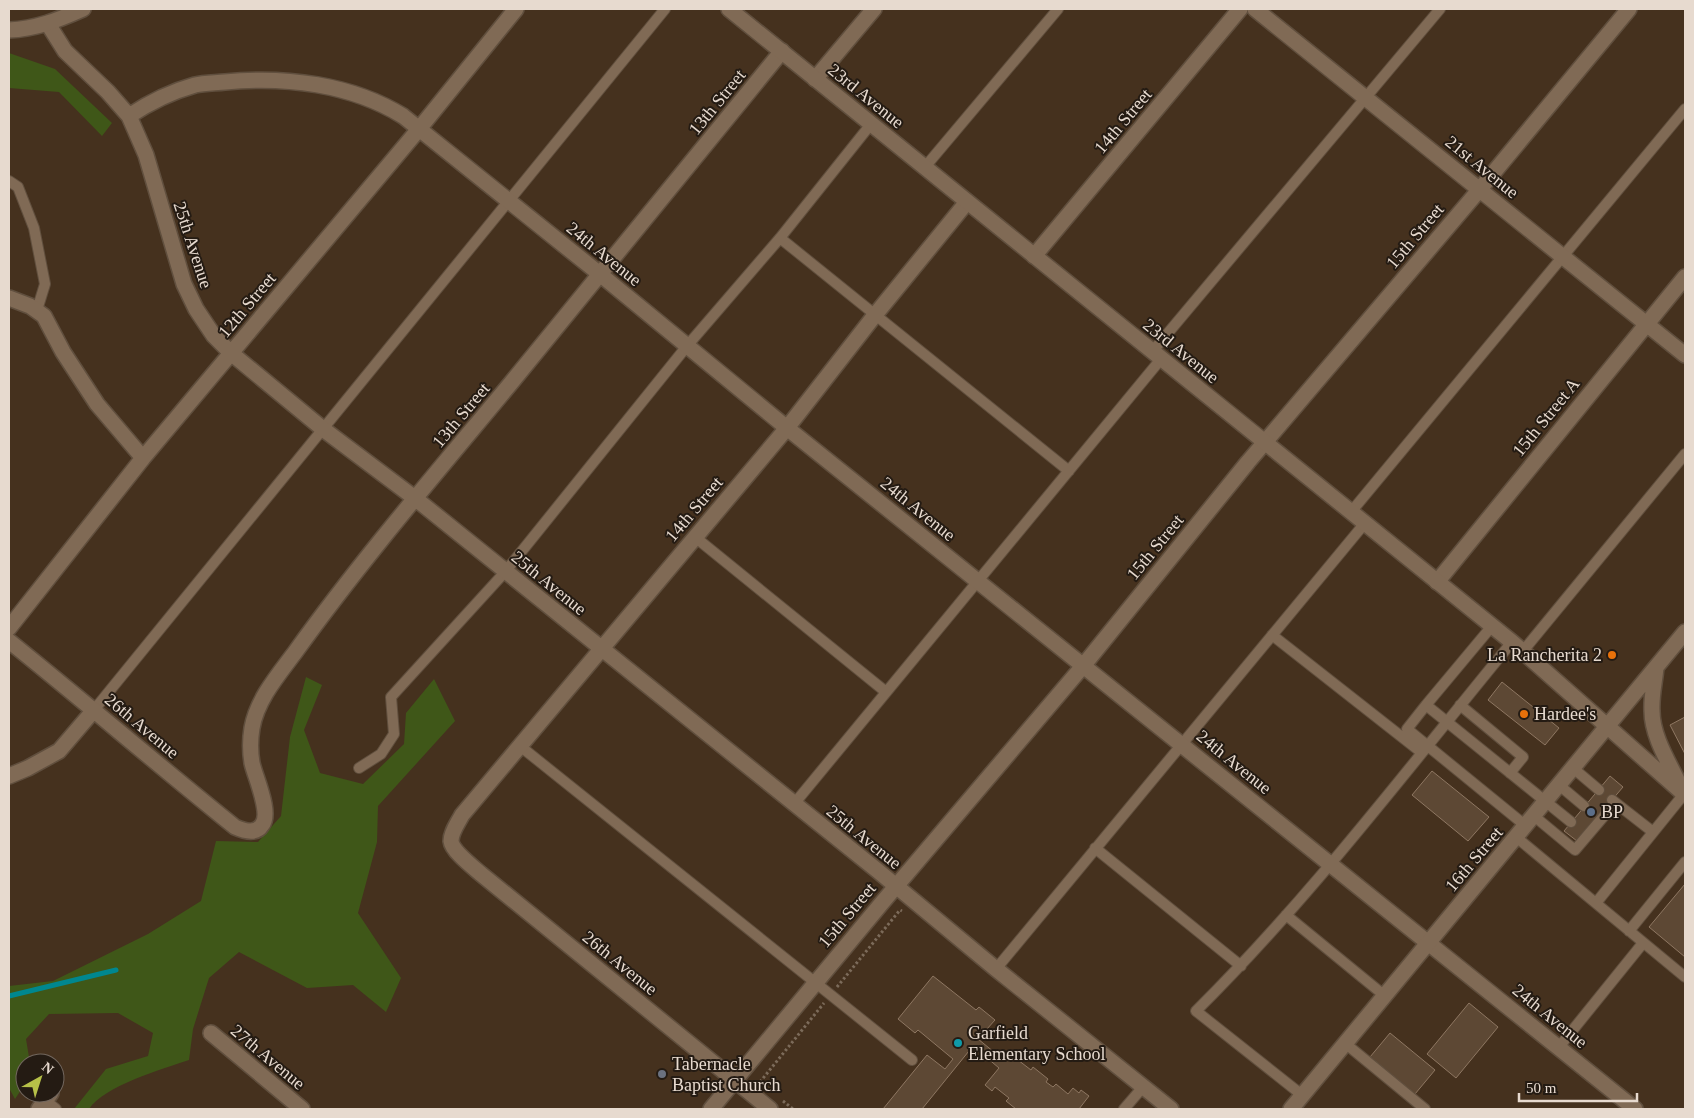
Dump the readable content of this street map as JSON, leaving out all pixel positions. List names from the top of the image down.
{
  "streets": {
    "street": [
      "23rd Avenue",
      "13th Street",
      "14th Street",
      "21st Avenue",
      "15th Street",
      "25th Avenue",
      "24th Avenue",
      "12th Street",
      "15th Street A",
      "26th Avenue",
      "16th Street",
      "27th Avenue"
    ]
  },
  "crossings": [
    ["23rd Avenue", "13th Street"],
    ["23rd Avenue", "14th Street"],
    ["23rd Avenue", "15th Street"],
    ["23rd Avenue", "15th Street A"],
    ["23rd Avenue", "16th Street"],
    ["13th Street", "25th Avenue"],
    ["13th Street", "24th Avenue"],
    ["13th Street", "26th Avenue"],
    ["14th Street", "25th Avenue"],
    ["14th Street", "24th Avenue"],
    ["14th Street", "26th Avenue"],
    ["21st Avenue", "15th Street"],
    ["21st Avenue", "15th Street A"],
    ["15th Street", "25th Avenue"],
    ["15th Street", "24th Avenue"],
    ["15th Street", "26th Avenue"],
    ["25th Avenue", "24th Avenue"],
    ["25th Avenue", "12th Street"],
    ["24th Avenue", "12th Street"],
    ["24th Avenue", "16th Street"]
  ],
  "places": [
    "La Rancherita 2",
    "Hardee's",
    "BP",
    "Garfield Elementary School",
    "Tabernacle Baptist Church"
  ],
  "scale_bar": "50 m",
  "north": "top right"
}
